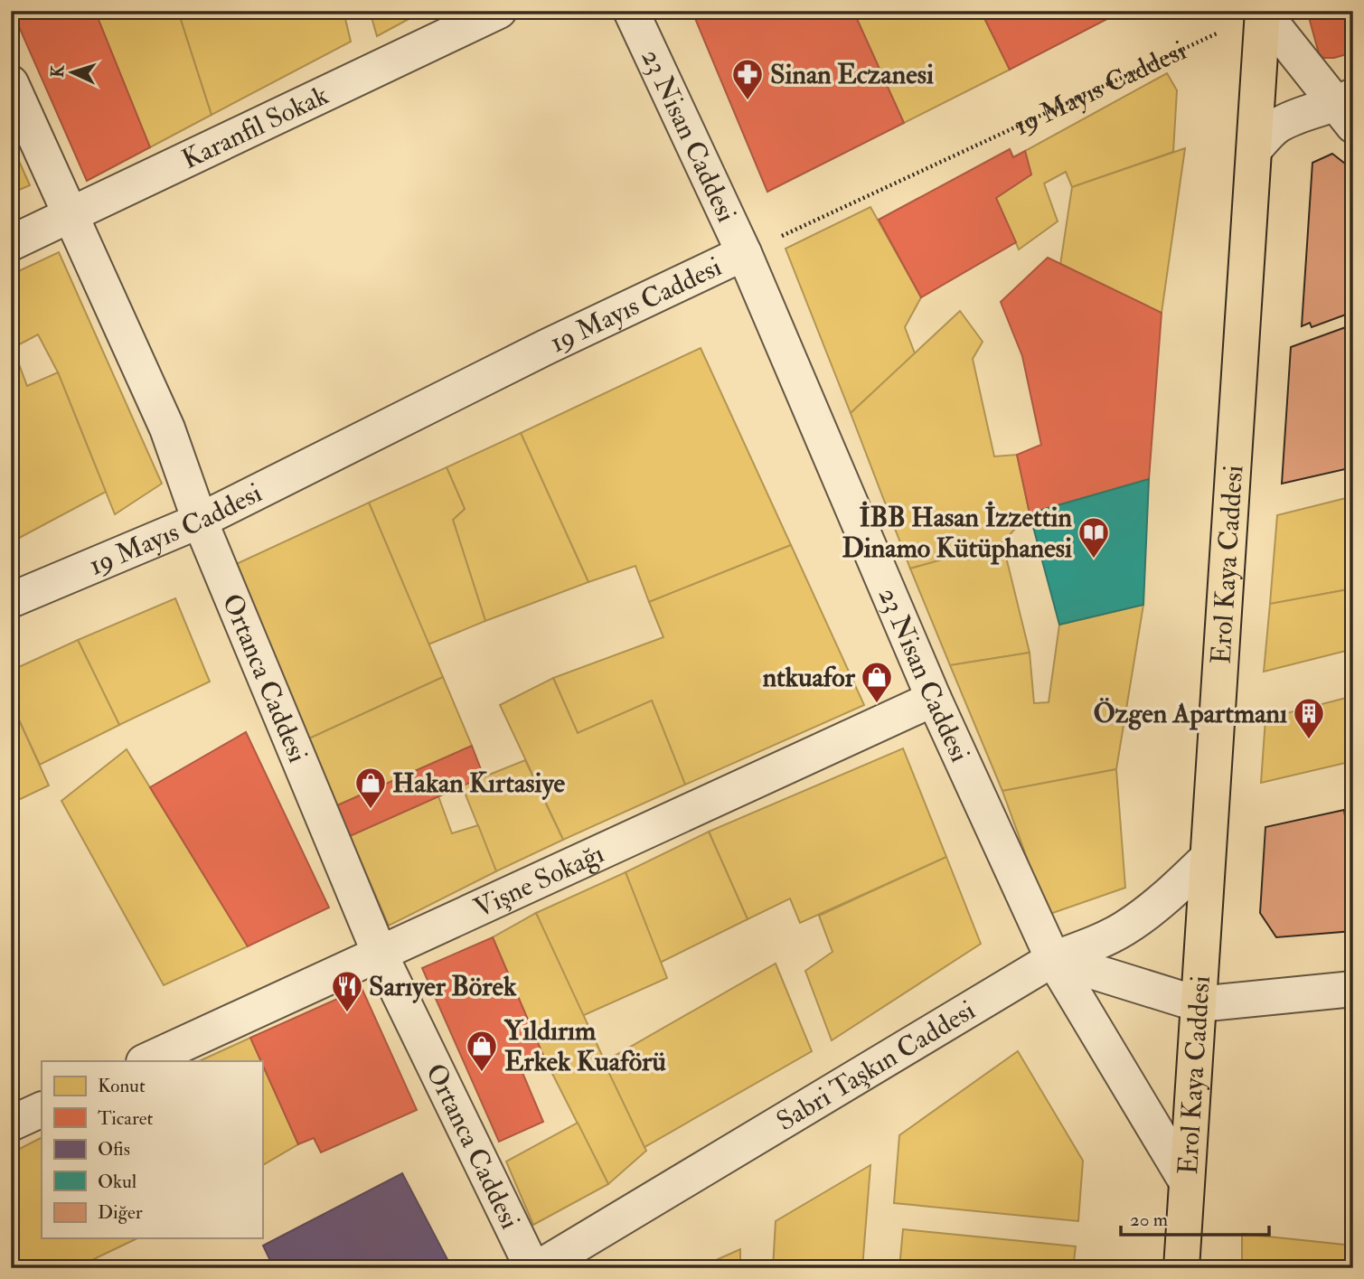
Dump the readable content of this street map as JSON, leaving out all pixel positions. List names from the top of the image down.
{
  "streets": {
    "main road": ["Erol Kaya Caddesi"],
    "street": [
      "19 Mayıs Caddesi",
      "Karanfil Sokak",
      "23 Nisan Caddesi",
      "Ortanca Caddesi",
      "Vişne Sokağı",
      "Sabri Taşkın Caddesi"
    ]
  },
  "crossings": [
    ["19 Mayıs Caddesi", "23 Nisan Caddesi"],
    ["19 Mayıs Caddesi", "Erol Kaya Caddesi"],
    ["19 Mayıs Caddesi", "Ortanca Caddesi"],
    ["Karanfil Sokak", "Ortanca Caddesi"],
    ["23 Nisan Caddesi", "Erol Kaya Caddesi"],
    ["23 Nisan Caddesi", "Vişne Sokağı"],
    ["23 Nisan Caddesi", "Sabri Taşkın Caddesi"],
    ["Erol Kaya Caddesi", "Sabri Taşkın Caddesi"],
    ["Ortanca Caddesi", "Vişne Sokağı"]
  ],
  "places": {
    "pharmacy": ["Sinan Eczanesi"],
    "library": ["İBB Hasan İzzettin Dinamo Kütüphanesi"],
    "shop": ["ntkuafor", "Hakan Kırtasiye", "Yıldırım Erkek Kuaförü"],
    "building": ["Özgen Apartmanı"],
    "restaurant": ["Sarıyer Börek"]
  },
  "legend": [
    "Konut",
    "Ticaret",
    "Ofis",
    "Okul",
    "Diğer"
  ],
  "scale_bar": "20 m",
  "north": "left"
}
